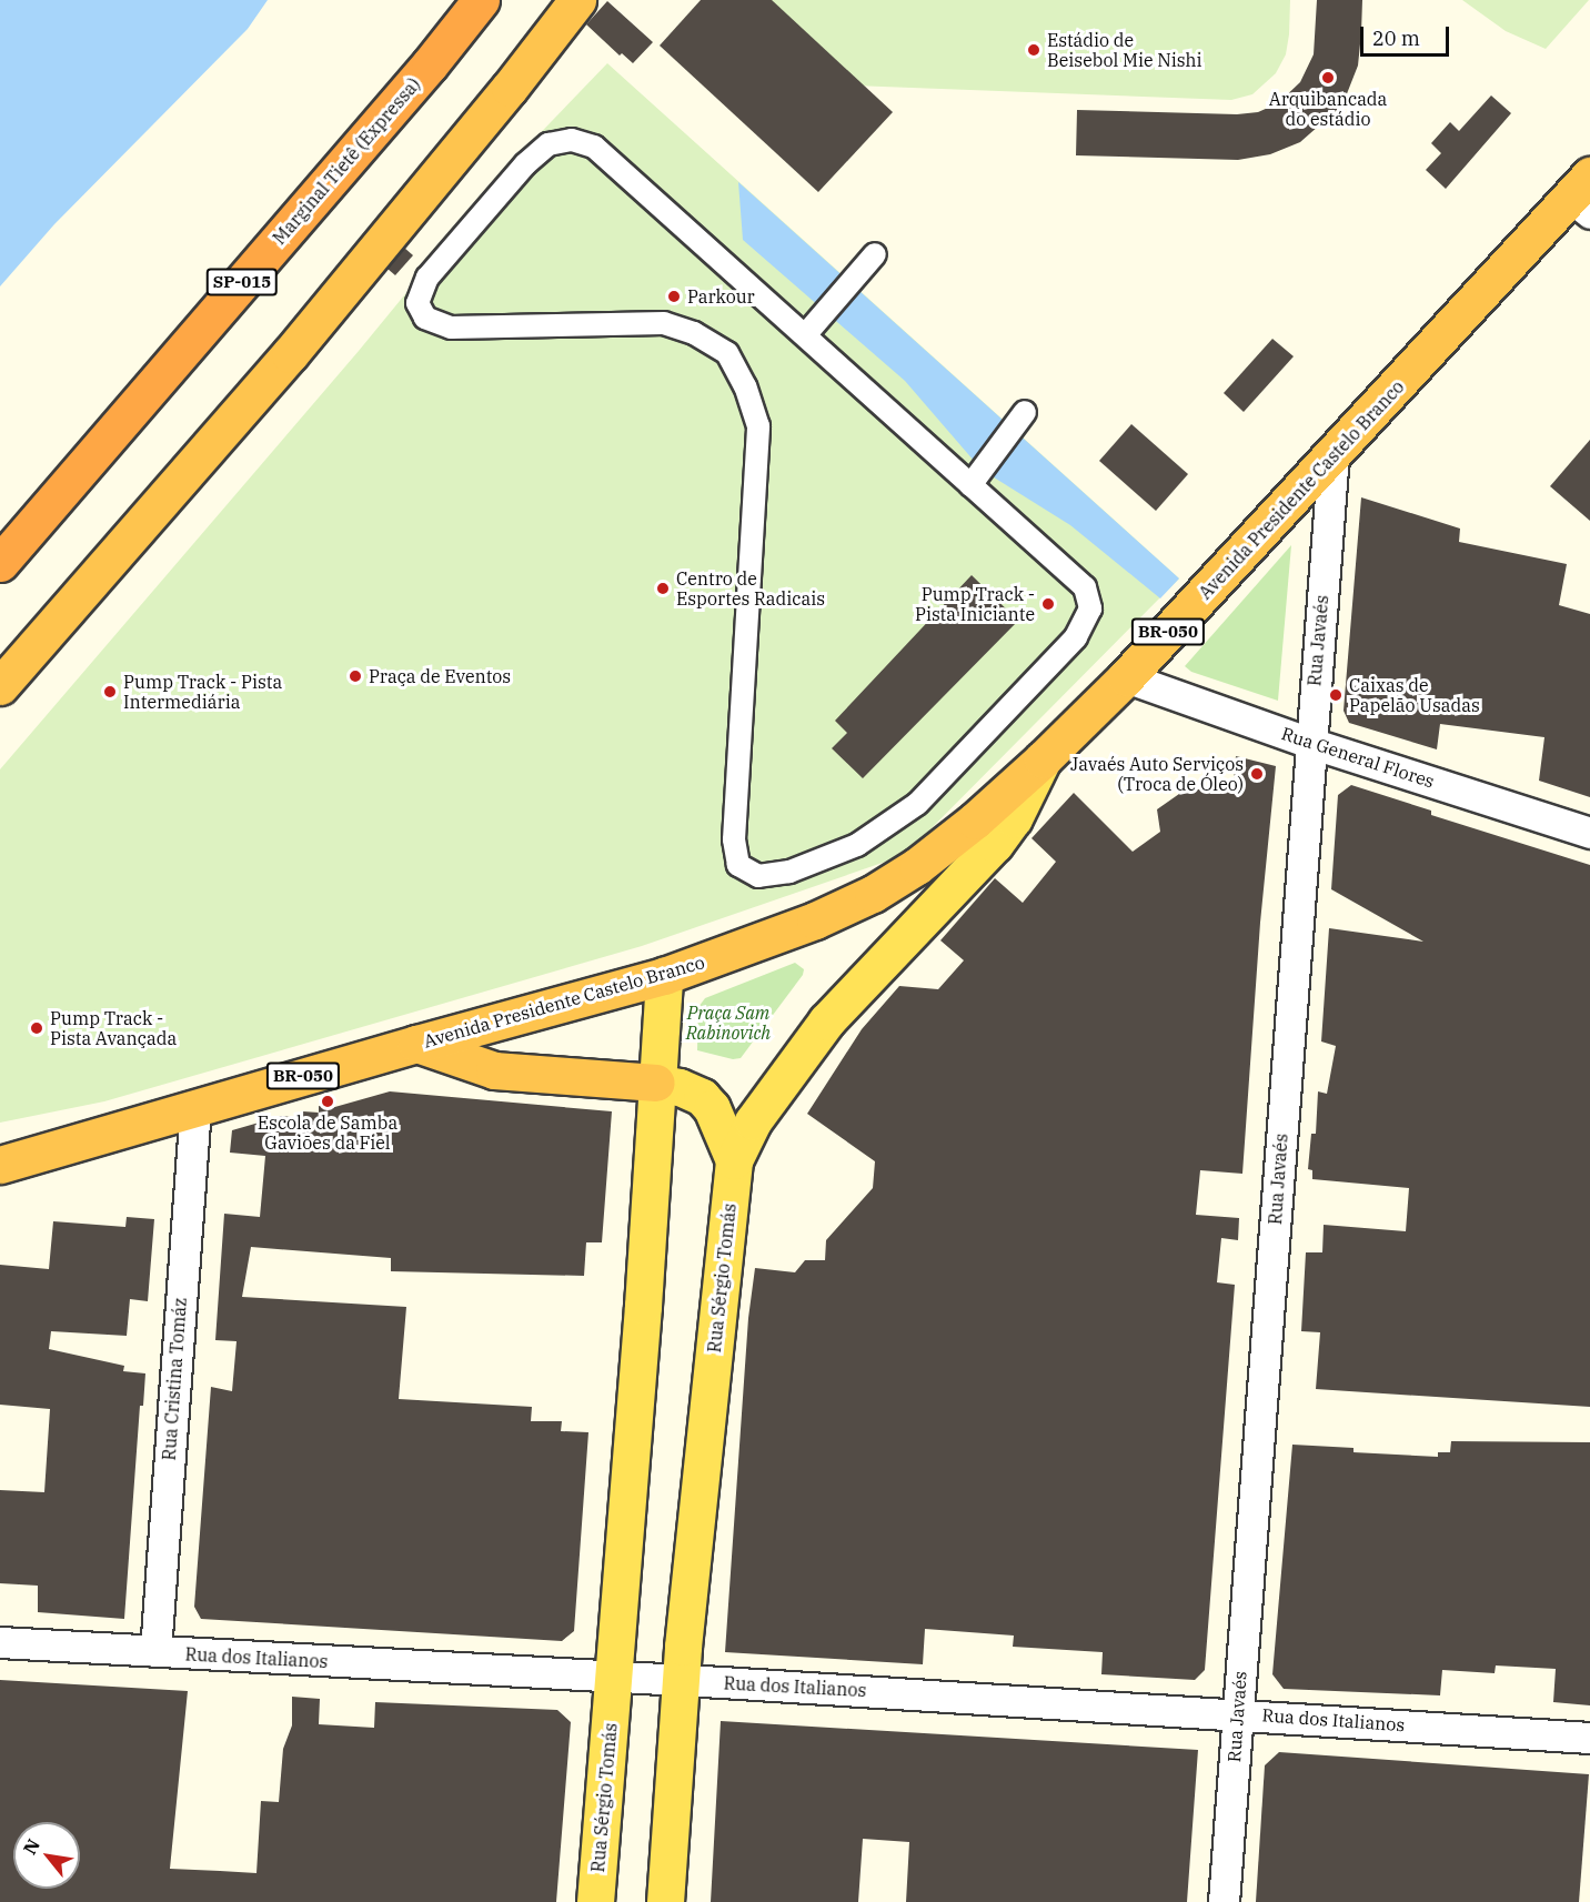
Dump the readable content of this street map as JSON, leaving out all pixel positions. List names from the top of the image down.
{
  "streets": {
    "highway": [
      "Marginal Tietê (Expressa)",
      "SP-015",
      "Avenida Presidente Castelo Branco",
      "BR-050"
    ],
    "main road": ["Rua Sérgio Tomás"],
    "street": [
      "Rua Javaés",
      "Rua General Flores",
      "Rua Cristina Tomáz",
      "Rua dos Italianos"
    ]
  },
  "crossings": [
    ["Avenida Presidente Castelo Branco", "Rua Javaés"],
    ["Avenida Presidente Castelo Branco", "Rua General Flores"],
    ["Avenida Presidente Castelo Branco", "Rua Sérgio Tomás"],
    ["Avenida Presidente Castelo Branco", "Rua Cristina Tomáz"],
    ["Rua Javaés", "Rua General Flores"],
    ["Rua Javaés", "Rua dos Italianos"],
    ["Rua Sérgio Tomás", "Rua dos Italianos"],
    ["Rua Cristina Tomáz", "Rua dos Italianos"]
  ],
  "parks": ["Praça Sam Rabinovich"],
  "places": [
    "Estádio de Beisebol Mie Nishi",
    "Arquibancada do estádio",
    "Parkour",
    "Centro de Esportes Radicais",
    "Pump Track - Pista Iniciante",
    "Praça de Eventos",
    "Pump Track - Pista Intermediária",
    "Caixas de Papelão Usadas",
    "Javaés Auto Serviços (Troca de Óleo)",
    "Pump Track - Pista Avançada",
    "Escola de Samba Gaviões da Fiel"
  ],
  "scale_bar": "20 m",
  "north": "top left"
}
